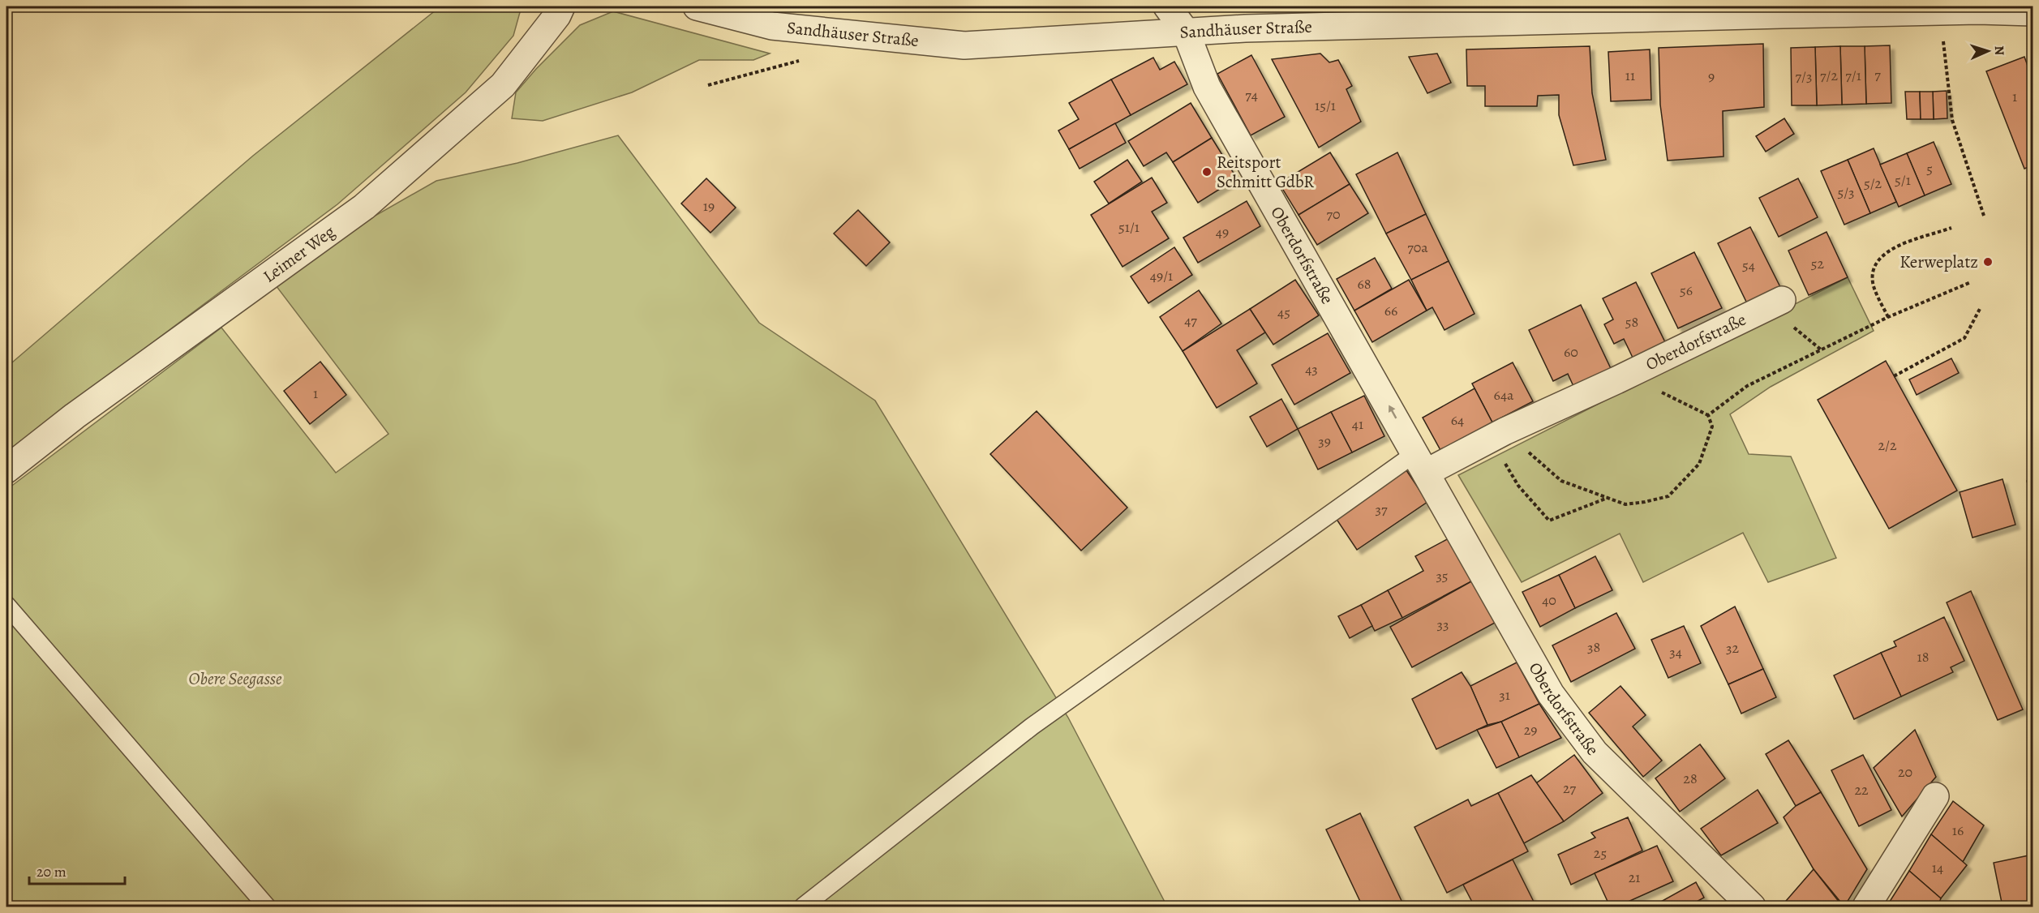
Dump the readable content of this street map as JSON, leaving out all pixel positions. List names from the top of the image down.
{
  "streets": {
    "street": ["Sandhäuser Straße", "Leimer Weg", "Oberdorfstraße"]
  },
  "crossings": [
    ["Sandhäuser Straße", "Oberdorfstraße"]
  ],
  "parks": ["Obere Seegasse"],
  "places": ["Reitsport Schmitt GdbR", "Kerweplatz"],
  "house_numbers": [
    "7",
    "11",
    "7/2",
    "7/1",
    "9",
    "7/3",
    "74",
    "1",
    "15/1",
    "5",
    "5/1",
    "5/2",
    "5/3",
    "19",
    "70",
    "51/1",
    "49",
    "70a",
    "52",
    "54",
    "49/1",
    "68",
    "56",
    "66",
    "45",
    "47",
    "58",
    "60",
    "43",
    "1",
    "64a",
    "64",
    "41",
    "39",
    "2/2",
    "37",
    "35",
    "40",
    "33",
    "38",
    "32",
    "34",
    "18",
    "31",
    "29",
    "20",
    "28",
    "27",
    "22",
    "16",
    "25",
    "14",
    "21"
  ],
  "scale_bar": "20 m",
  "north": "right"
}
